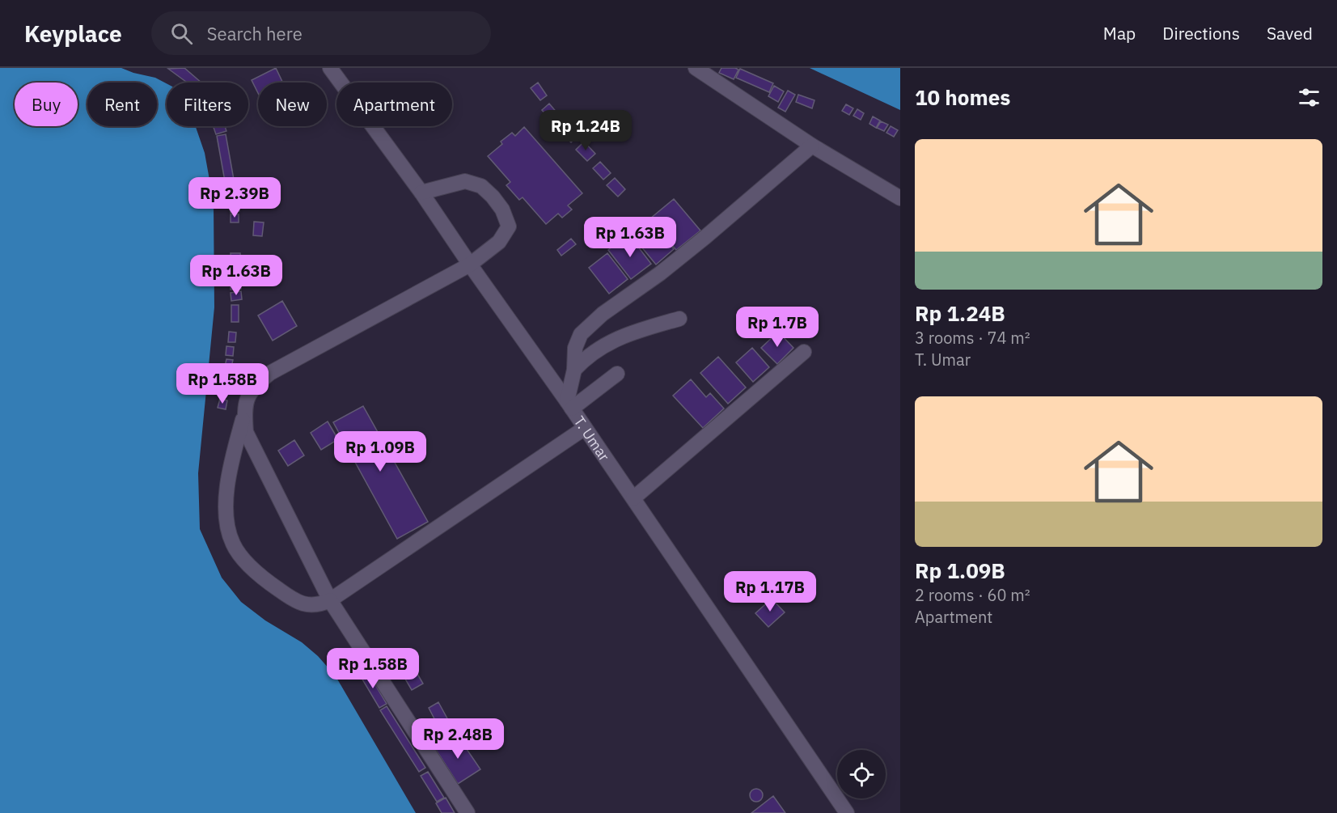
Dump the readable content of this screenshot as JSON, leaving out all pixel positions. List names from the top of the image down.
{
  "streets": {
    "street": ["T. Umar"]
  },
  "page": {
    "header": "Keyplace",
    "search": "Search here",
    "nav": ["Map", "Directions", "Saved"],
    "heading": "10 homes",
    "chip": [
      "Buy",
      "Rent",
      "Filters",
      "New",
      "Apartment"
    ],
    "price": [
      "Rp 1.24B",
      "Rp 2.39B",
      "Rp 1.63B",
      "Rp 1.63B",
      "Rp 1.7B",
      "Rp 1.58B",
      "Rp 1.09B",
      "Rp 1.17B",
      "Rp 1.58B",
      "Rp 2.48B"
    ],
    "list": [
      {
        "name": "Rp 1.24B",
        "note": "3 rooms · 74 m² · T. Umar"
      },
      {
        "name": "Rp 1.09B",
        "note": "2 rooms · 60 m² · Apartment"
      }
    ]
  }
}
